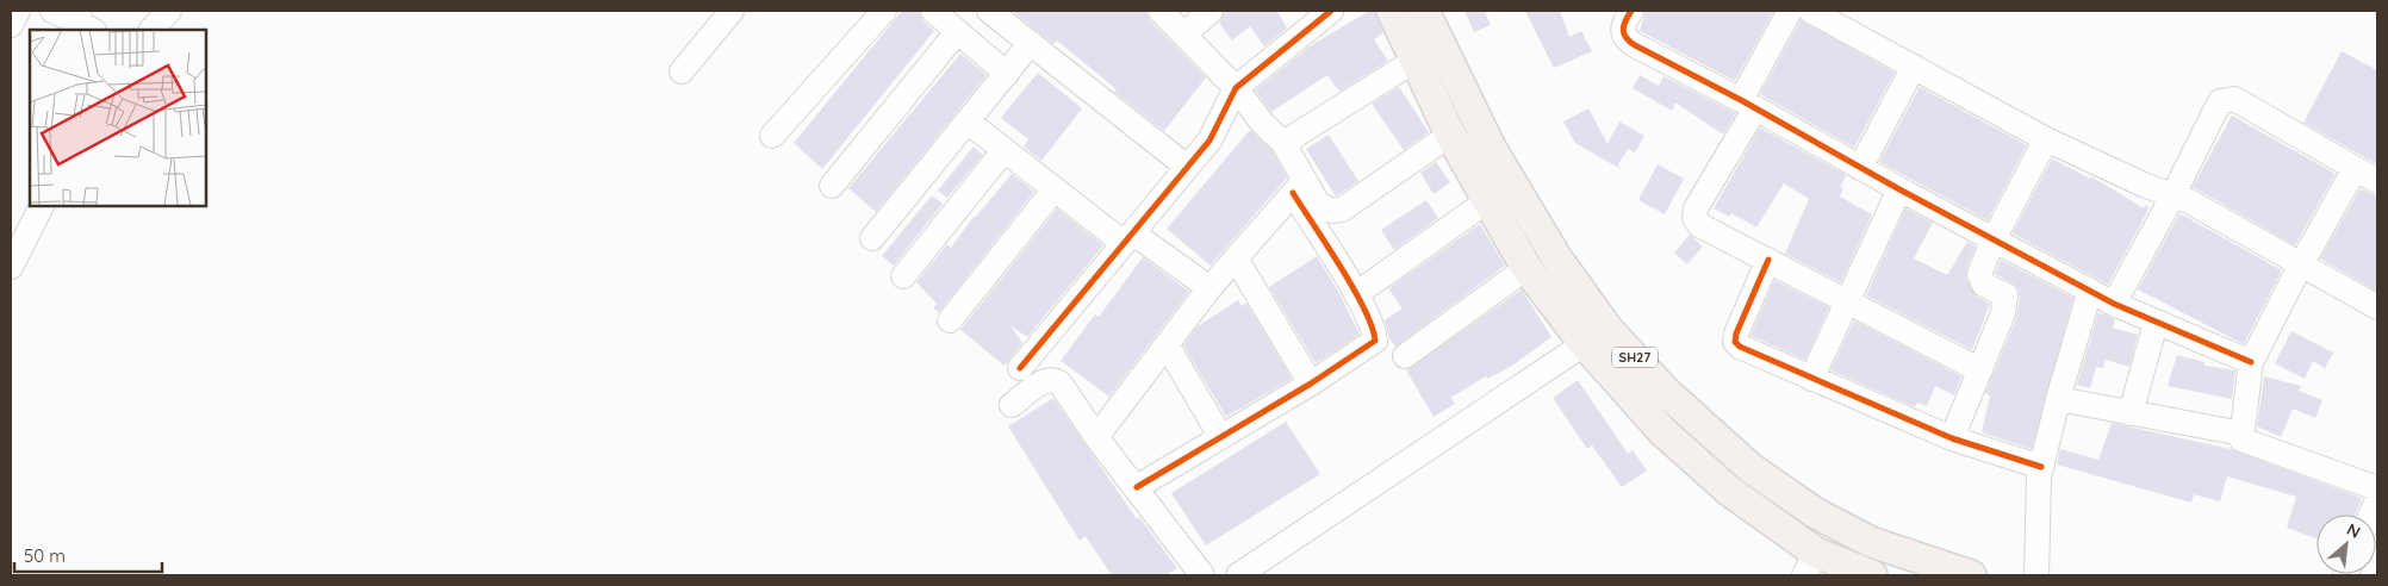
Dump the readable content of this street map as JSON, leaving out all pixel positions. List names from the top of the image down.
{
  "streets": {
    "main road": ["SH27"]
  },
  "scale_bar": "50 m",
  "north": "top right"
}
